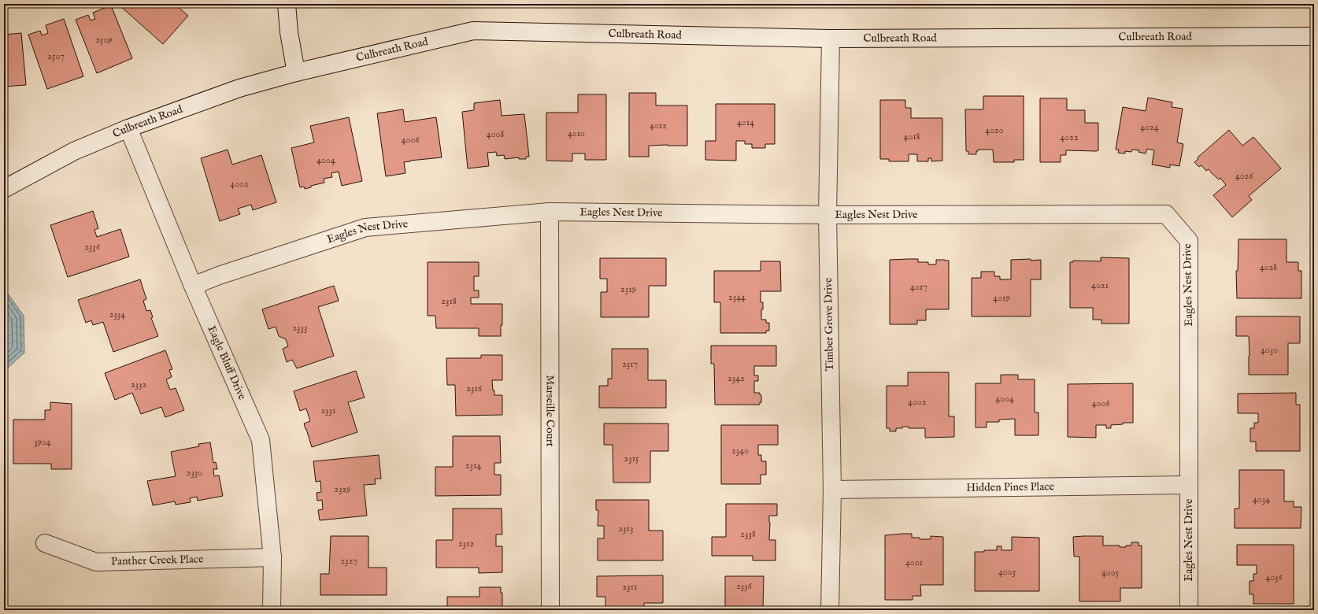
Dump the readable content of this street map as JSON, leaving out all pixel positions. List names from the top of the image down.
{
  "streets": {
    "street": [
      "Culbreath Road",
      "Eagles Nest Drive",
      "Timber Grove Drive",
      "Eagle Bluff Drive",
      "Marseille Court",
      "Hidden Pines Place",
      "Panther Creek Place"
    ]
  },
  "crossings": [
    ["Culbreath Road", "Timber Grove Drive"],
    ["Culbreath Road", "Eagle Bluff Drive"],
    ["Eagles Nest Drive", "Timber Grove Drive"],
    ["Eagles Nest Drive", "Eagle Bluff Drive"],
    ["Eagles Nest Drive", "Marseille Court"],
    ["Eagles Nest Drive", "Hidden Pines Place"],
    ["Timber Grove Drive", "Hidden Pines Place"],
    ["Eagle Bluff Drive", "Panther Creek Place"]
  ],
  "house_numbers": [
    "2509",
    "2507",
    "4014",
    "4012",
    "4024",
    "4020",
    "4010",
    "4008",
    "4018",
    "4022",
    "4006",
    "4004",
    "4026",
    "4002",
    "2336",
    "4028",
    "4021",
    "4017",
    "2319",
    "2344",
    "4019",
    "2318",
    "2334",
    "2333",
    "4030",
    "2317",
    "2342",
    "2332",
    "2316",
    "4004",
    "4002",
    "4006",
    "2331",
    "3904",
    "2340",
    "2315",
    "2314",
    "2330",
    "2329",
    "4034",
    "2313",
    "2338",
    "2312",
    "2327",
    "4001",
    "4003",
    "4005",
    "4036",
    "2336",
    "2311"
  ]
}
